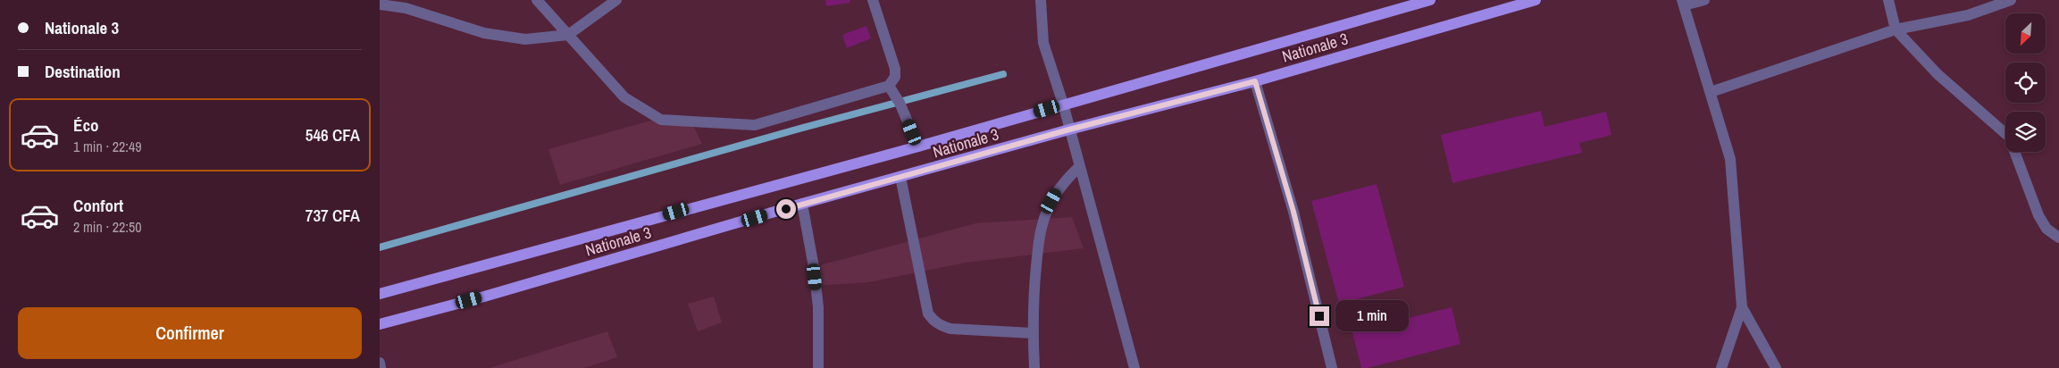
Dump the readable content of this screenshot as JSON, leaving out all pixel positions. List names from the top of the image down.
{
  "streets": {
    "main road": ["Nationale 3"]
  },
  "north": "bottom left",
  "page": {
    "banner": ["Nationale 3", "Destination"],
    "list": [
      {
        "name": "Éco",
        "note": "1 min · 22:49",
        "value": "546 CFA"
      },
      {
        "name": "Confort",
        "note": "2 min · 22:50",
        "value": "737 CFA"
      }
    ],
    "buttons": "Confirmer",
    "bubble": "1 min"
  }
}
